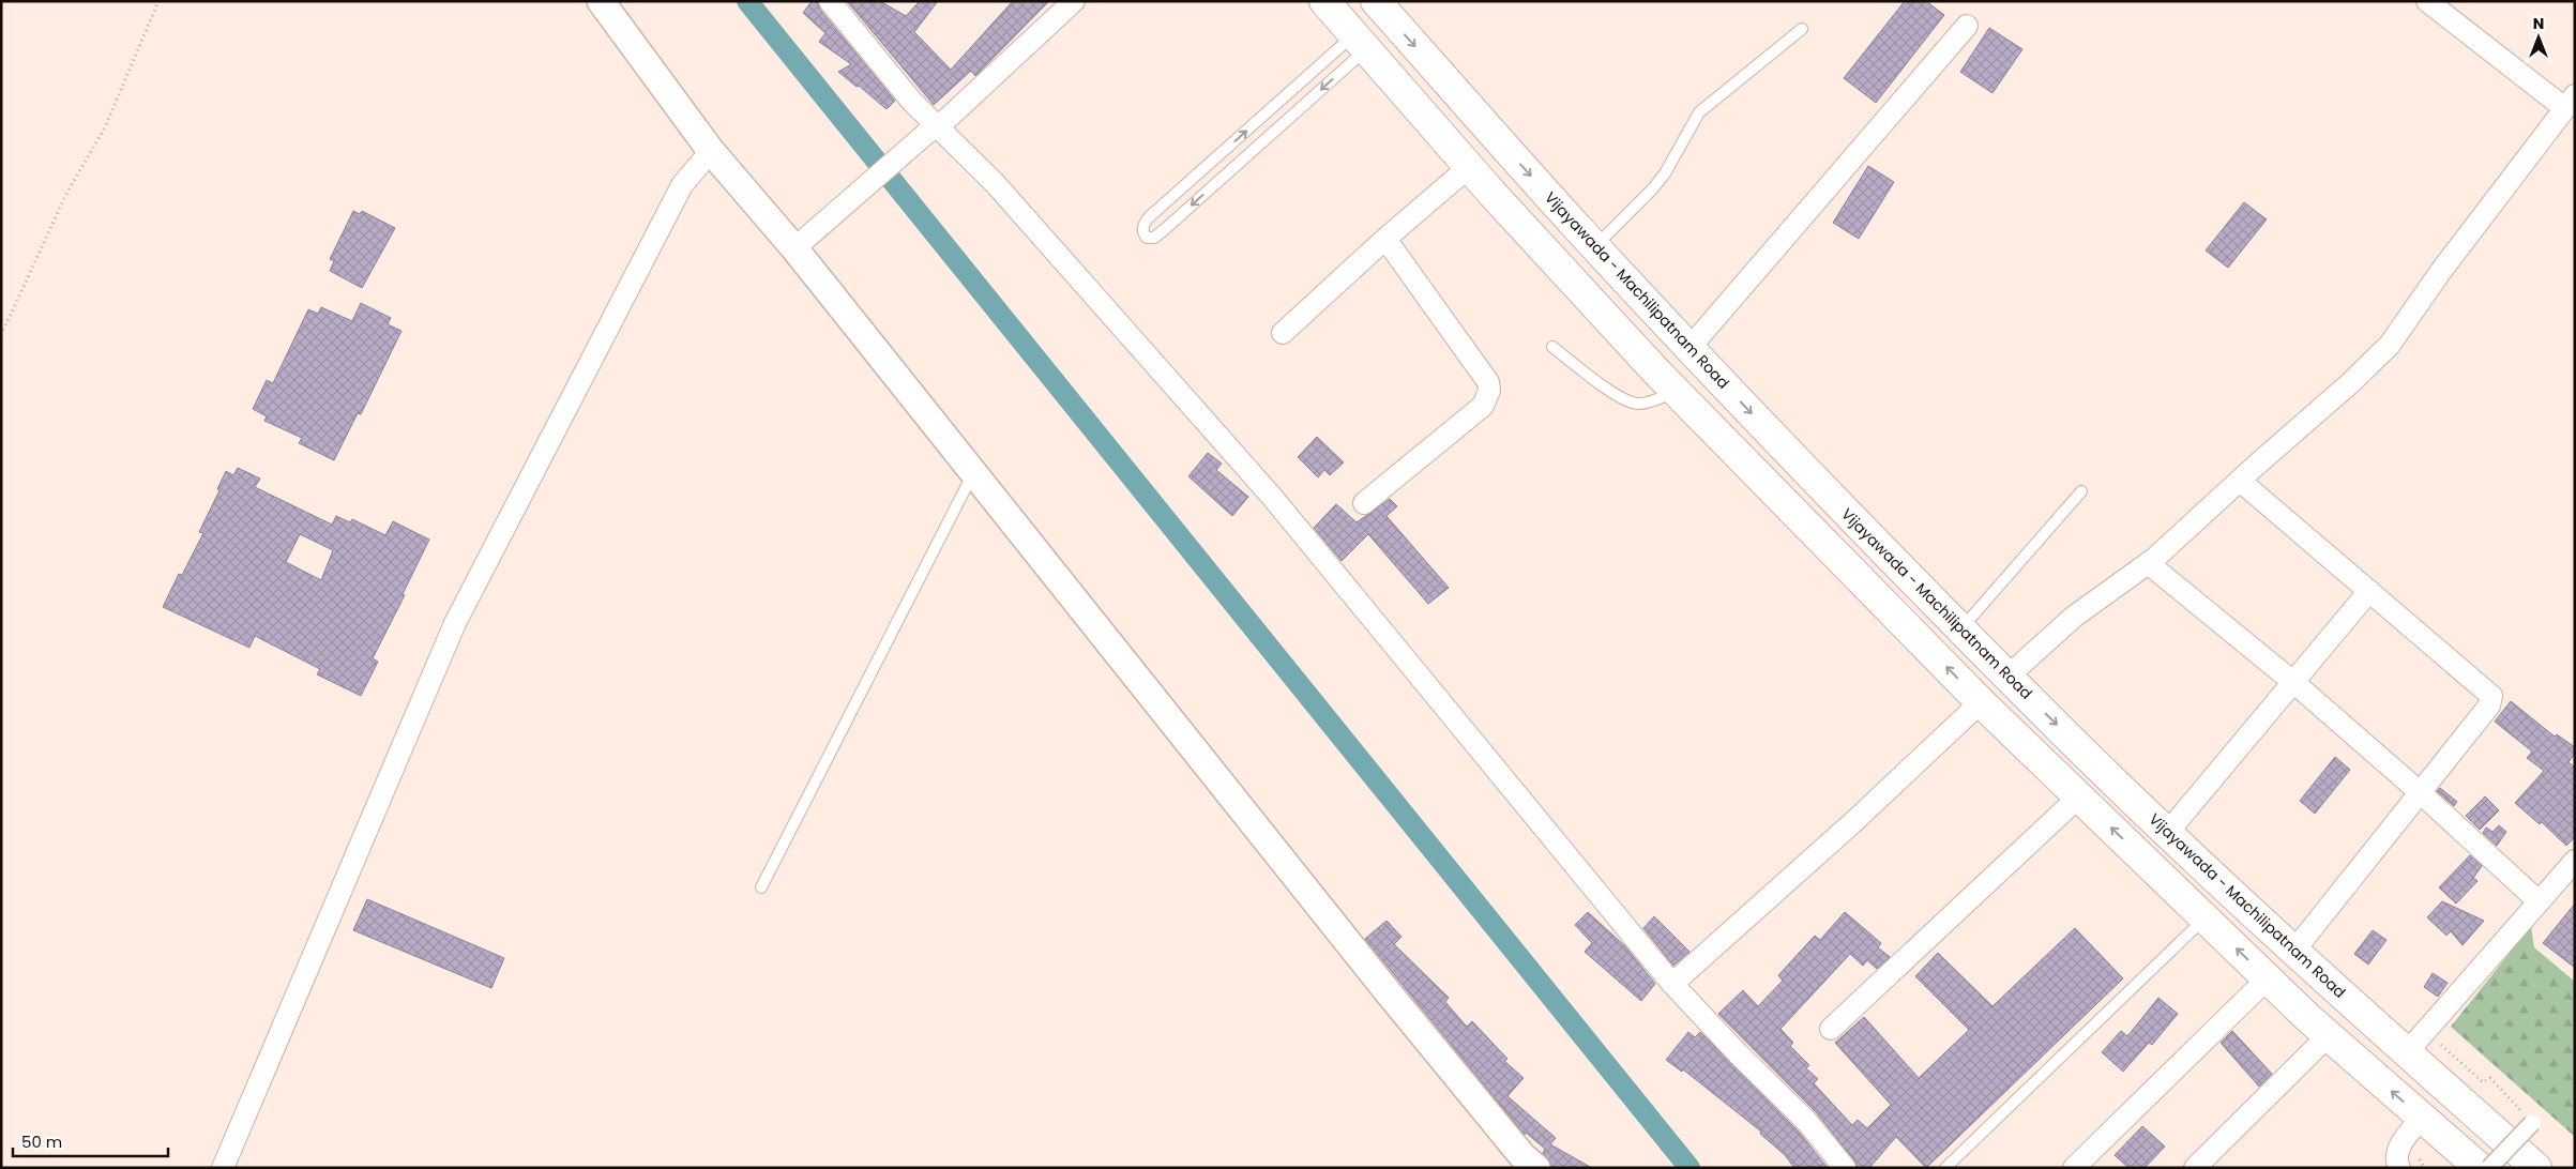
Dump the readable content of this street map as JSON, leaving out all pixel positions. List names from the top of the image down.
{
  "streets": {
    "highway": ["Vijayawada - Machilipatnam Road"]
  },
  "scale_bar": "50 m",
  "north": "top"
}
